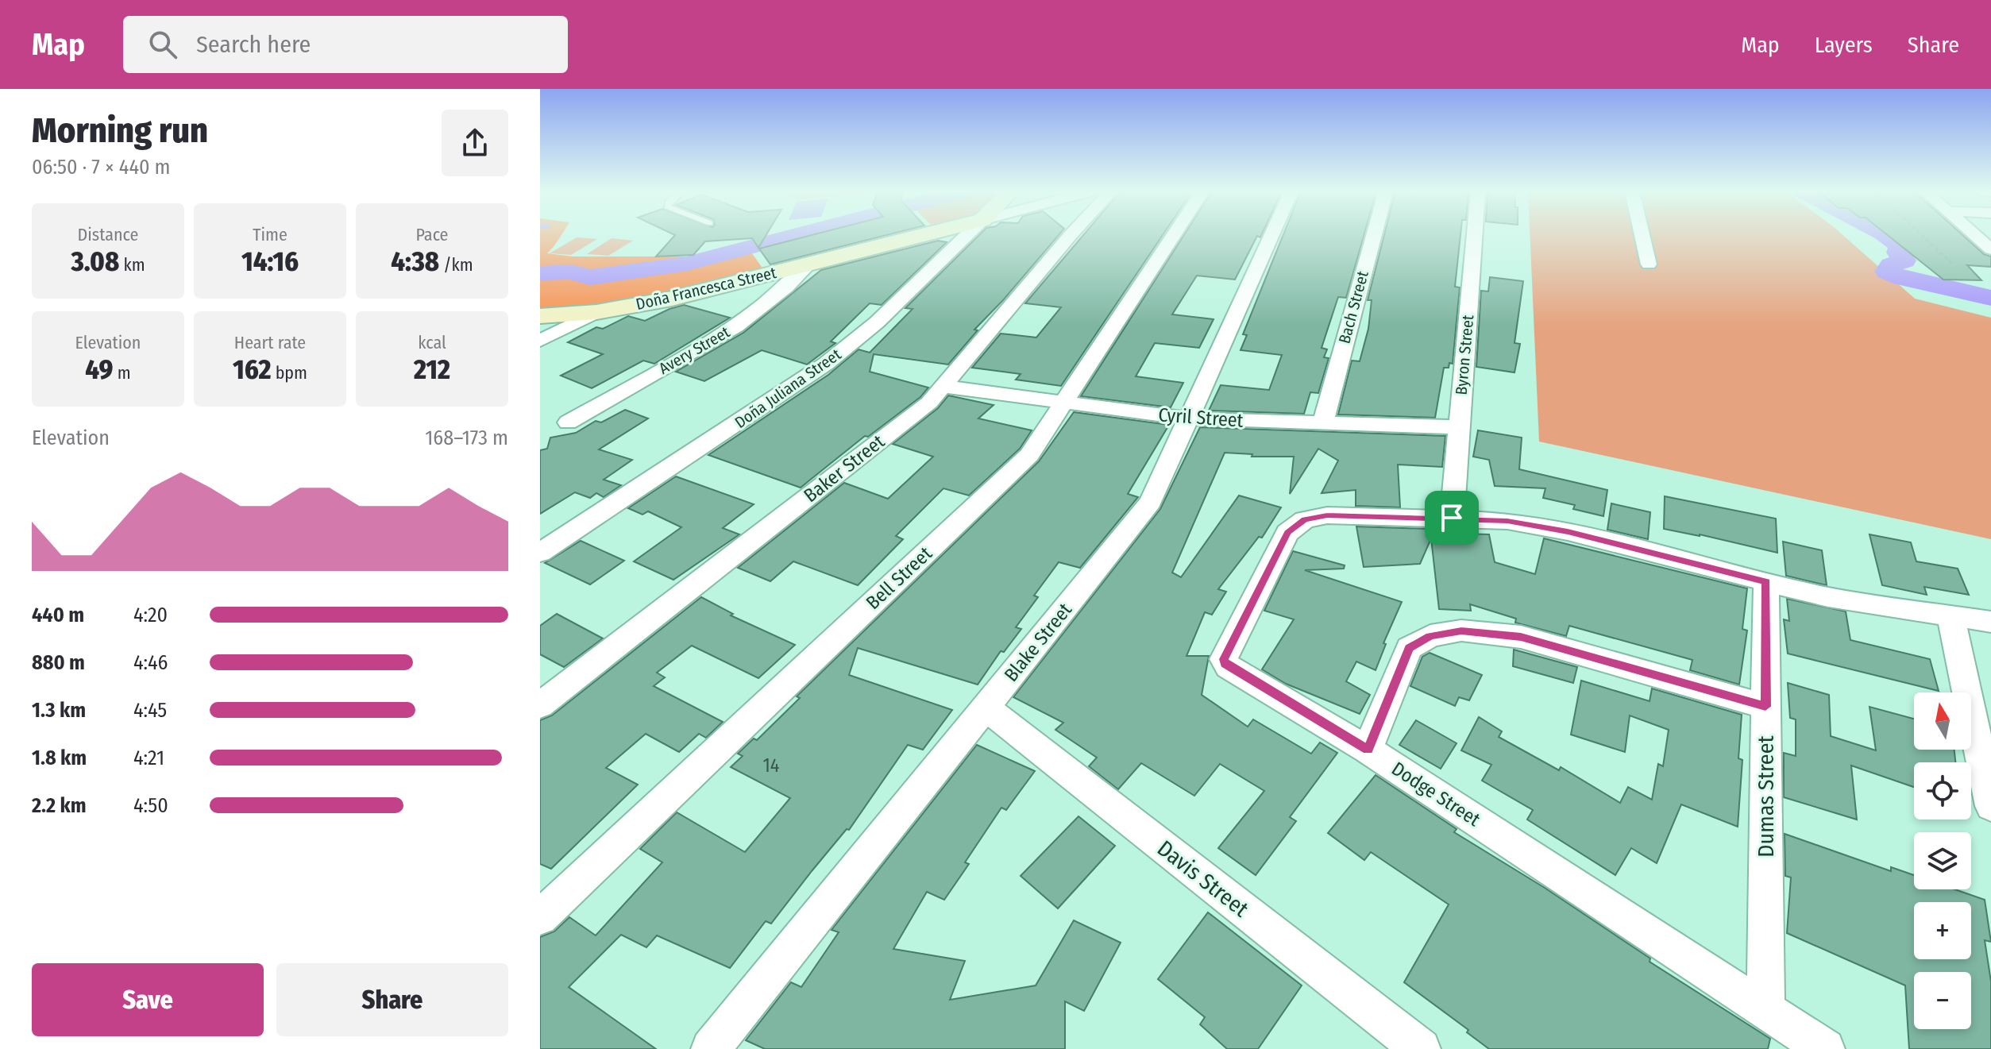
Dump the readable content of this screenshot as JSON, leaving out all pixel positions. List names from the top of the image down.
{
  "streets": {
    "street": [
      "Doña Francesca Street",
      "Bach Street",
      "Avery Street",
      "Byron Street",
      "Doña Juliana Street",
      "Cyril Street",
      "Baker Street",
      "Bell Street",
      "Blake Street",
      "Dodge Street",
      "Dumas Street",
      "Davis Street"
    ]
  },
  "crossings": [
    ["Doña Francesca Street", "Avery Street"],
    ["Bach Street", "Cyril Street"],
    ["Byron Street", "Cyril Street"],
    ["Byron Street", "Dodge Street"],
    ["Cyril Street", "Baker Street"],
    ["Cyril Street", "Bell Street"],
    ["Cyril Street", "Blake Street"],
    ["Blake Street", "Davis Street"],
    ["Dodge Street", "Dumas Street"]
  ],
  "house_numbers": ["14"],
  "north": "top",
  "page": {
    "header": "Map",
    "search": "Search here",
    "nav": ["Map", "Layers", "Share"],
    "heading": ["Morning run", "06:50 · 7 × 440 m"],
    "stats": [
      ["Distance", "3.08 km"],
      ["Time", "14:16"],
      ["Pace", "4:38 /km"],
      ["Elevation", "49 m"],
      ["Heart rate", "162 bpm"],
      ["kcal", "212"]
    ],
    "chart": ["Elevation", "168–173 m"],
    "list": [
      {
        "name": "440 m",
        "note": "4:20"
      },
      {
        "name": "880 m",
        "note": "4:46"
      },
      {
        "name": "1.3 km",
        "note": "4:45"
      },
      {
        "name": "1.8 km",
        "note": "4:21"
      },
      {
        "name": "2.2 km",
        "note": "4:50"
      }
    ],
    "map_buttons": ["+", "−"],
    "buttons": ["Save", "Share"]
  }
}
